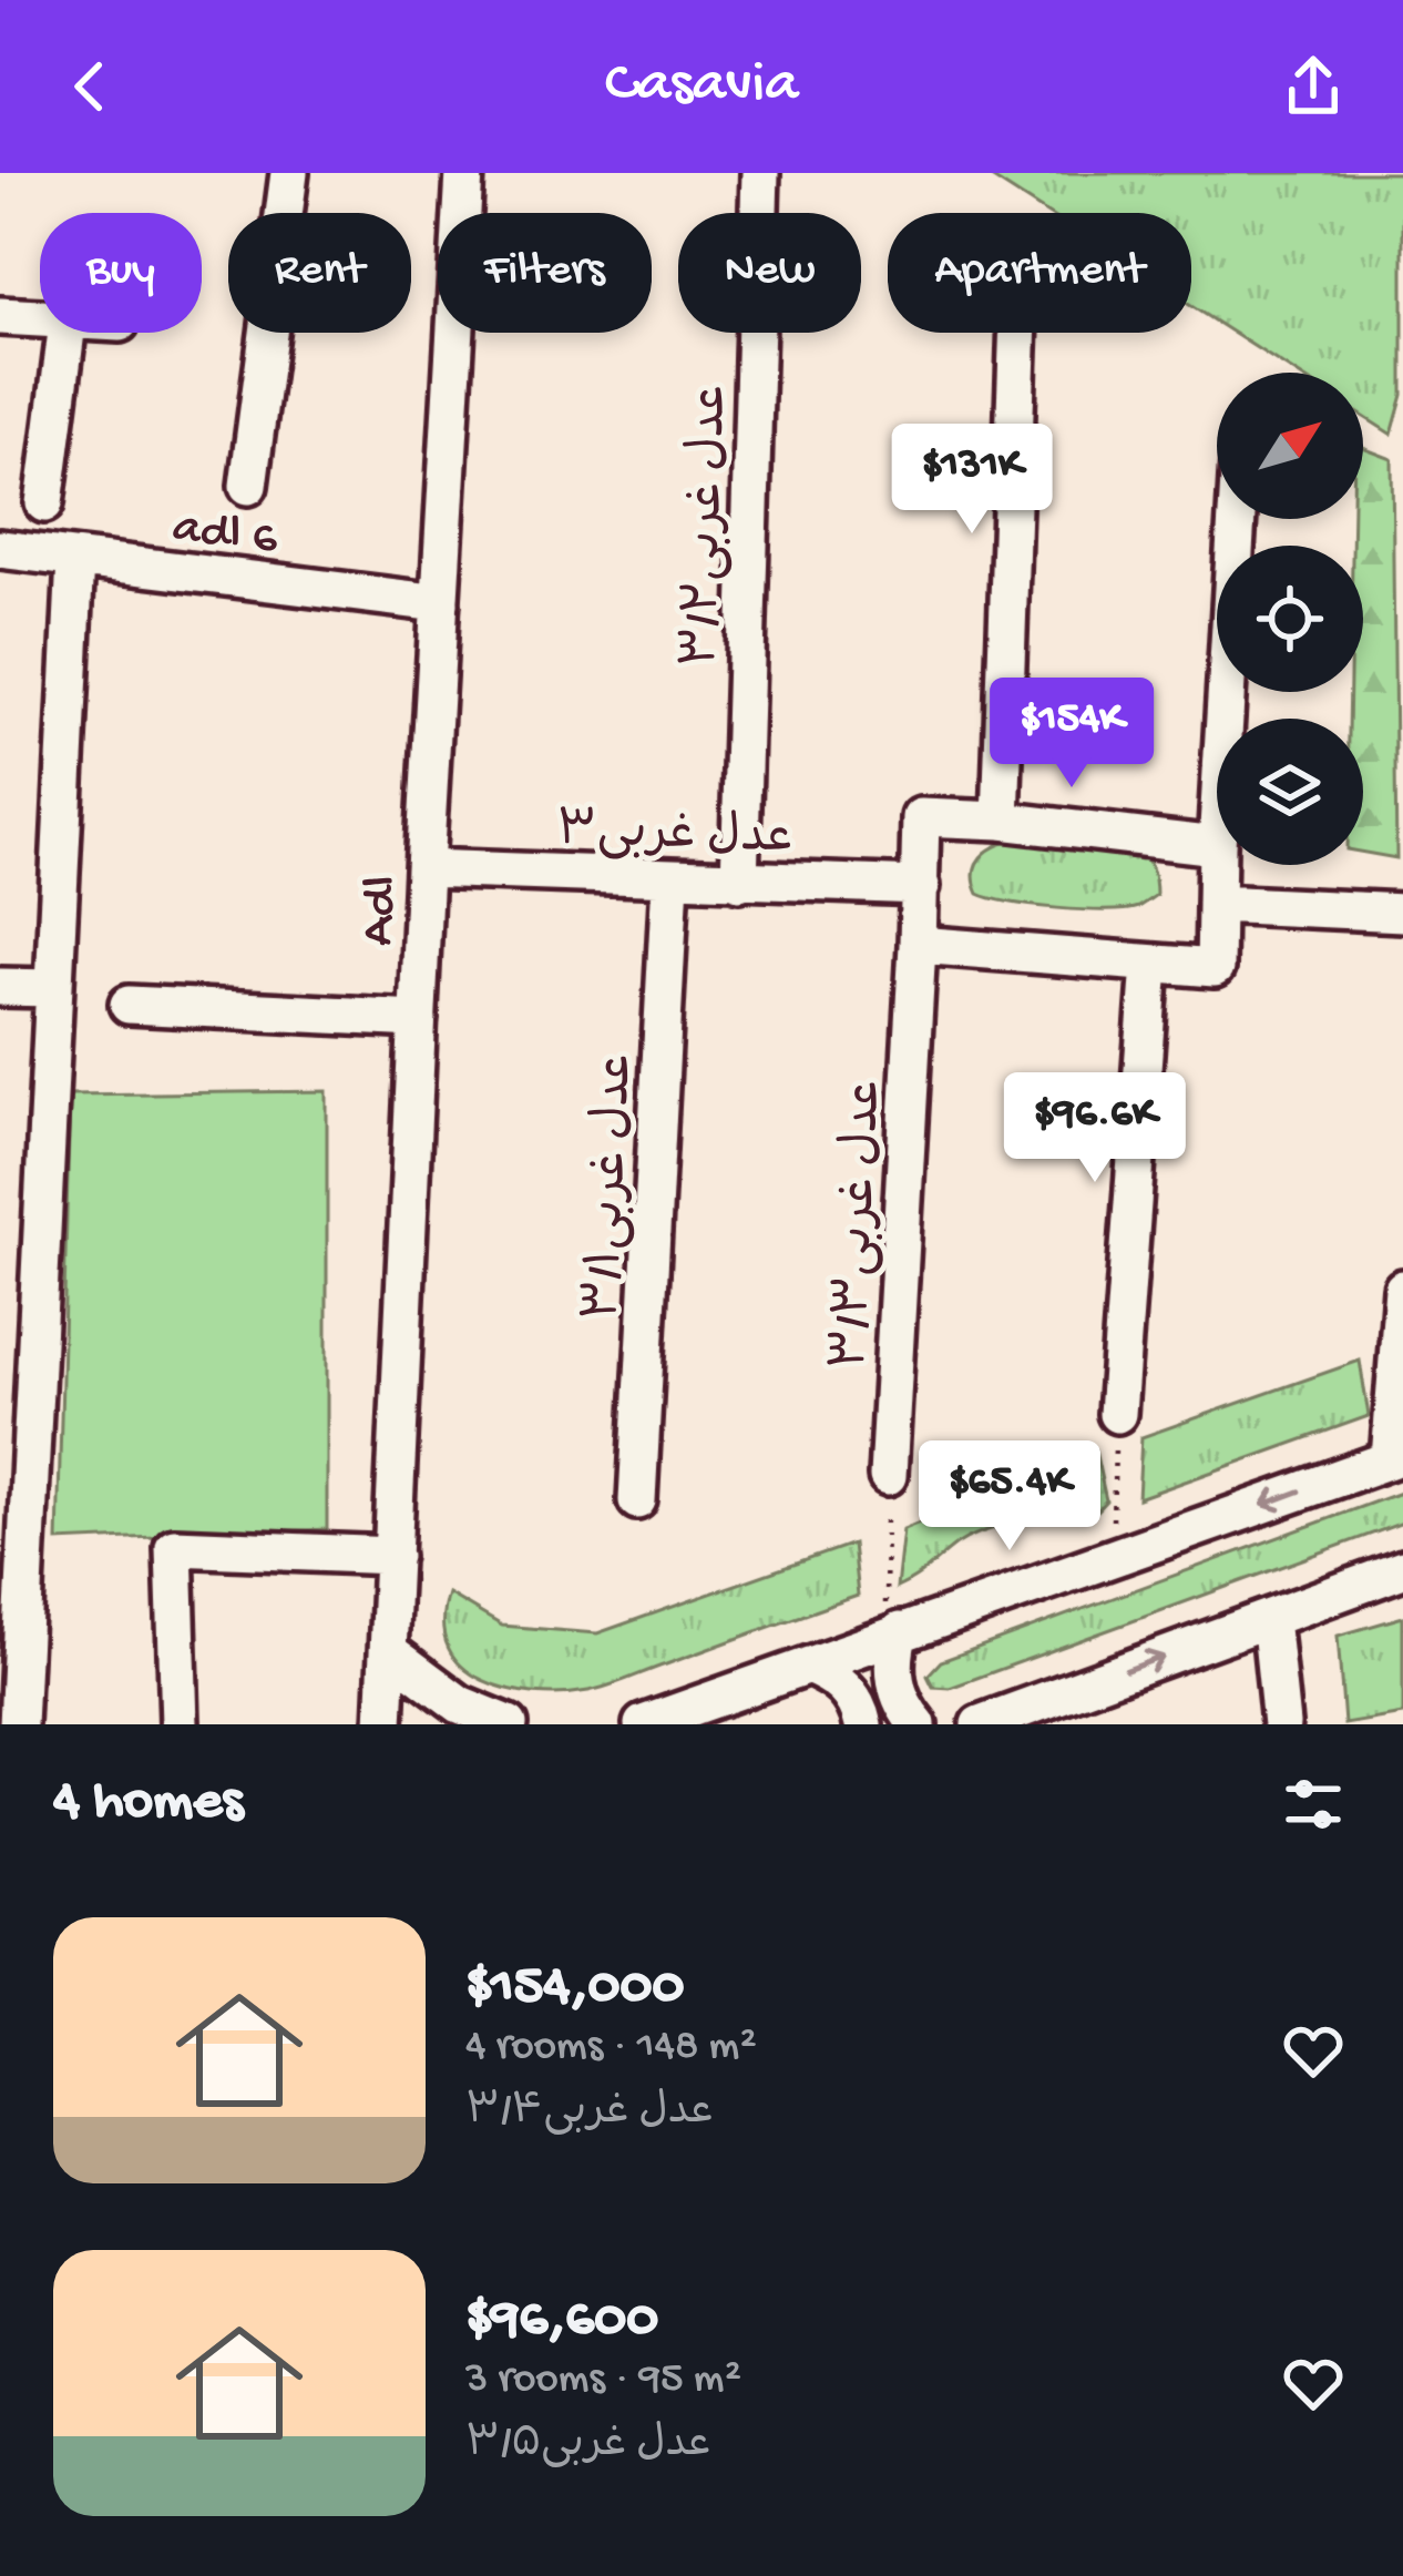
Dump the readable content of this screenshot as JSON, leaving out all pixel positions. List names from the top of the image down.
{
  "streets": {
    "street": [
      "عدل غربی۳/۲",
      "adl 6",
      "عدل غربی۳",
      "Adl",
      "عدل غربی۳/۱",
      "عدل غربی۳/۳"
    ]
  },
  "crossings": [
    ["عدل غربی۳/۲", "عدل غربی۳"],
    ["adl 6", "Adl"],
    ["عدل غربی۳", "Adl"],
    ["عدل غربی۳", "عدل غربی۳/۱"],
    ["عدل غربی۳", "عدل غربی۳/۳"]
  ],
  "north": "top right",
  "page": {
    "header": "Casavia",
    "chip": [
      "Buy",
      "Rent",
      "Filters",
      "New",
      "Apartment"
    ],
    "price": [
      "$131K",
      "$154K",
      "$96.6K",
      "$65.4K"
    ],
    "heading": "4 homes",
    "list": [
      {
        "name": "$154,000",
        "note": "4 rooms · 148 m² · عدل غربی۳/۴"
      },
      {
        "name": "$96,600",
        "note": "3 rooms · 95 m² · عدل غربی۳/۵"
      }
    ]
  }
}
